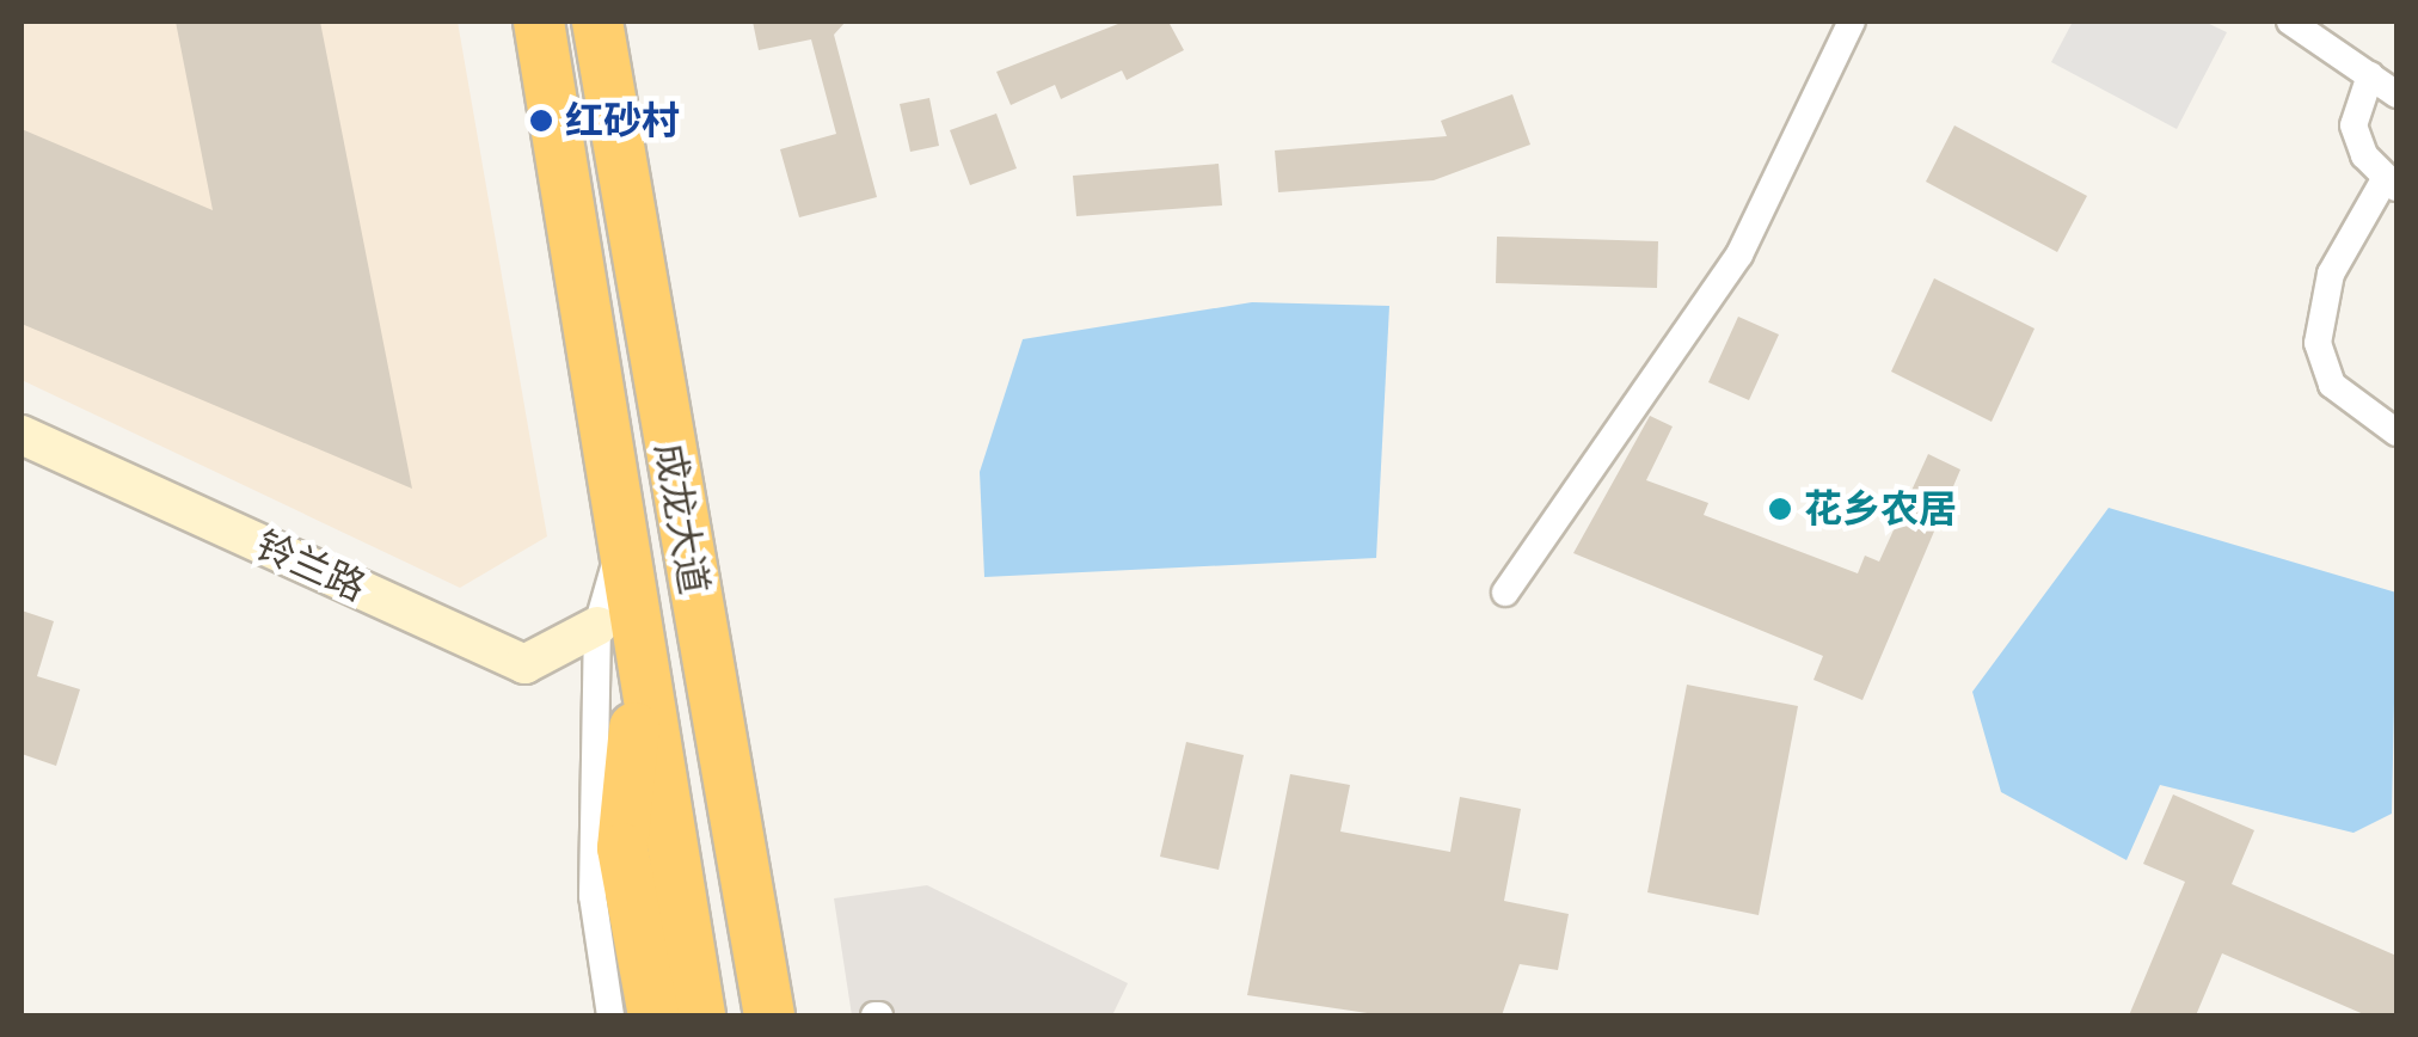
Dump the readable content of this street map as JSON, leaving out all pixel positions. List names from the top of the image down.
{
  "streets": {
    "highway": ["成龙大道"],
    "street": ["铃兰路"]
  },
  "places": ["红砂村", "花乡农居"]
}
